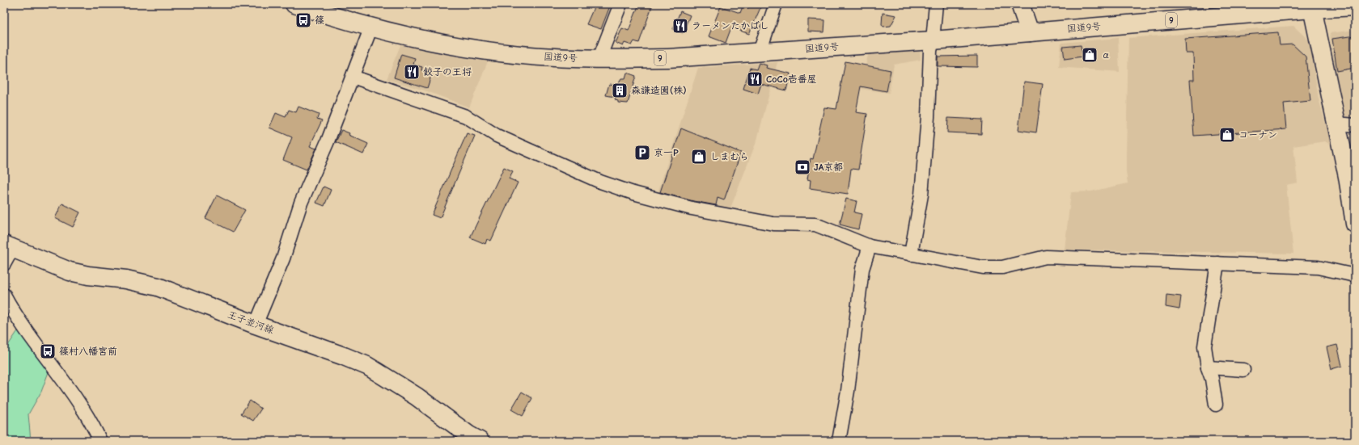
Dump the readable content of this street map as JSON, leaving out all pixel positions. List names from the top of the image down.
{
  "streets": {
    "main road": ["9", "国道9号", "王子並河線"]
  },
  "places": {
    "bus stop": ["篠", "篠村八幡宮前"],
    "restaurant": ["ラーメンたかばし", "餃子の王将", "CoCo壱番屋"],
    "shop": ["α", "コーナン", "しまむら"],
    "building": ["森謙造園(株)"],
    "parking": ["京一P"],
    "bank": ["JA京都"]
  }
}
